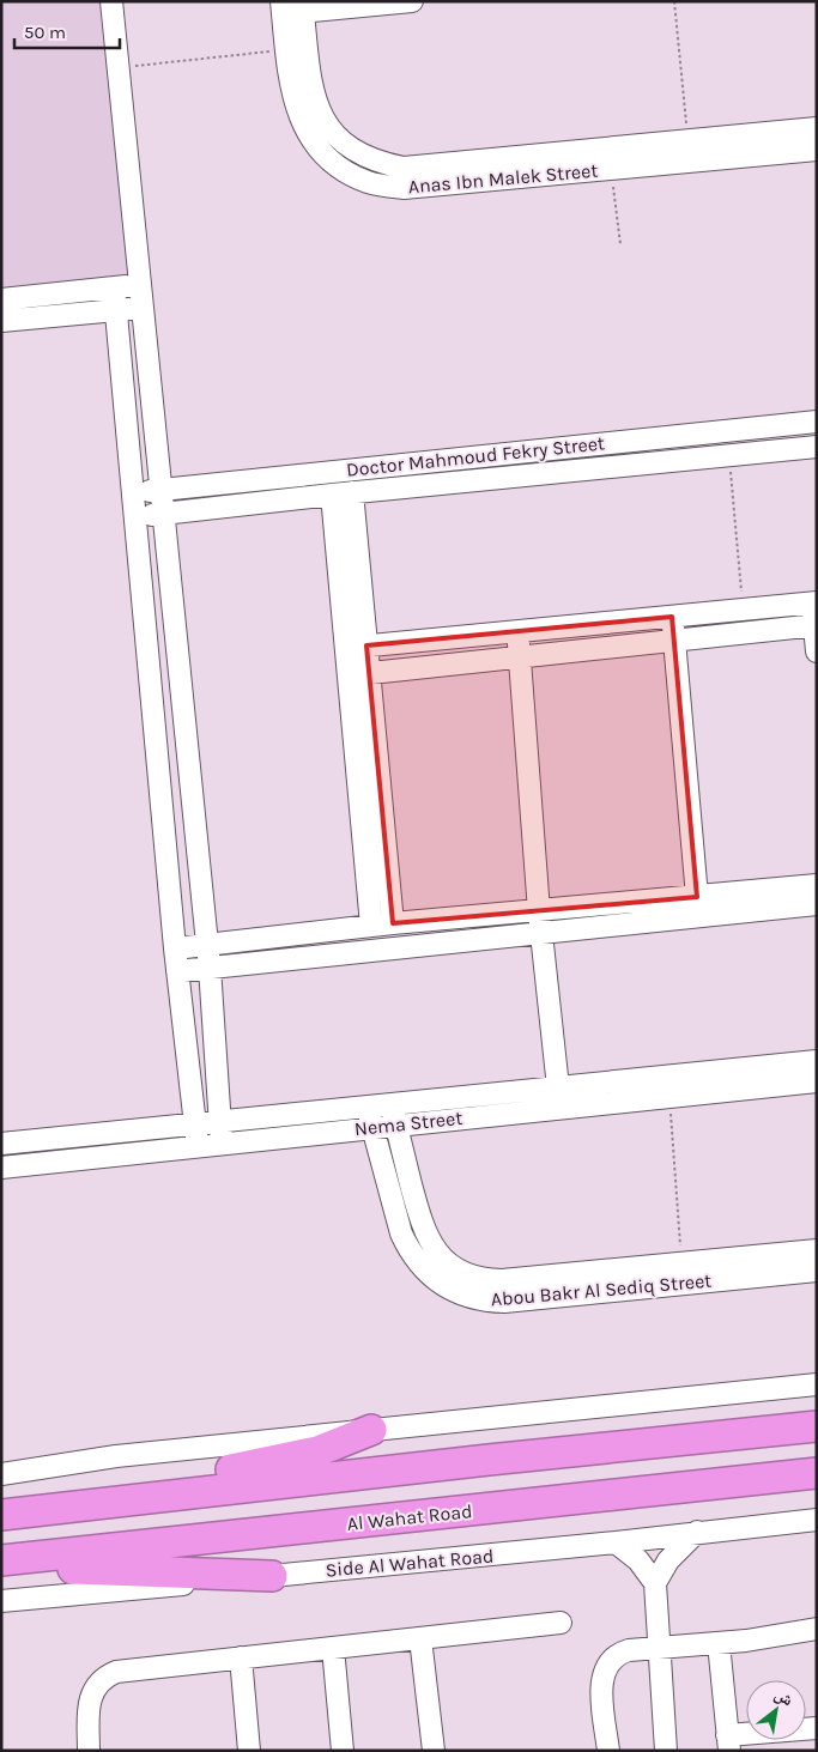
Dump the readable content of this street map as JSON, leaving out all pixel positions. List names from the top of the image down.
{
  "streets": {
    "highway": ["Al Wahat Road"],
    "street": [
      "Anas Ibn Malek Street",
      "Doctor Mahmoud Fekry Street",
      "Nema Street",
      "Abou Bakr Al Sediq Street",
      "Side Al Wahat Road"
    ]
  },
  "crossings": [
    ["Nema Street", "Abou Bakr Al Sediq Street"]
  ],
  "scale_bar": "50 m",
  "north": "top right"
}
